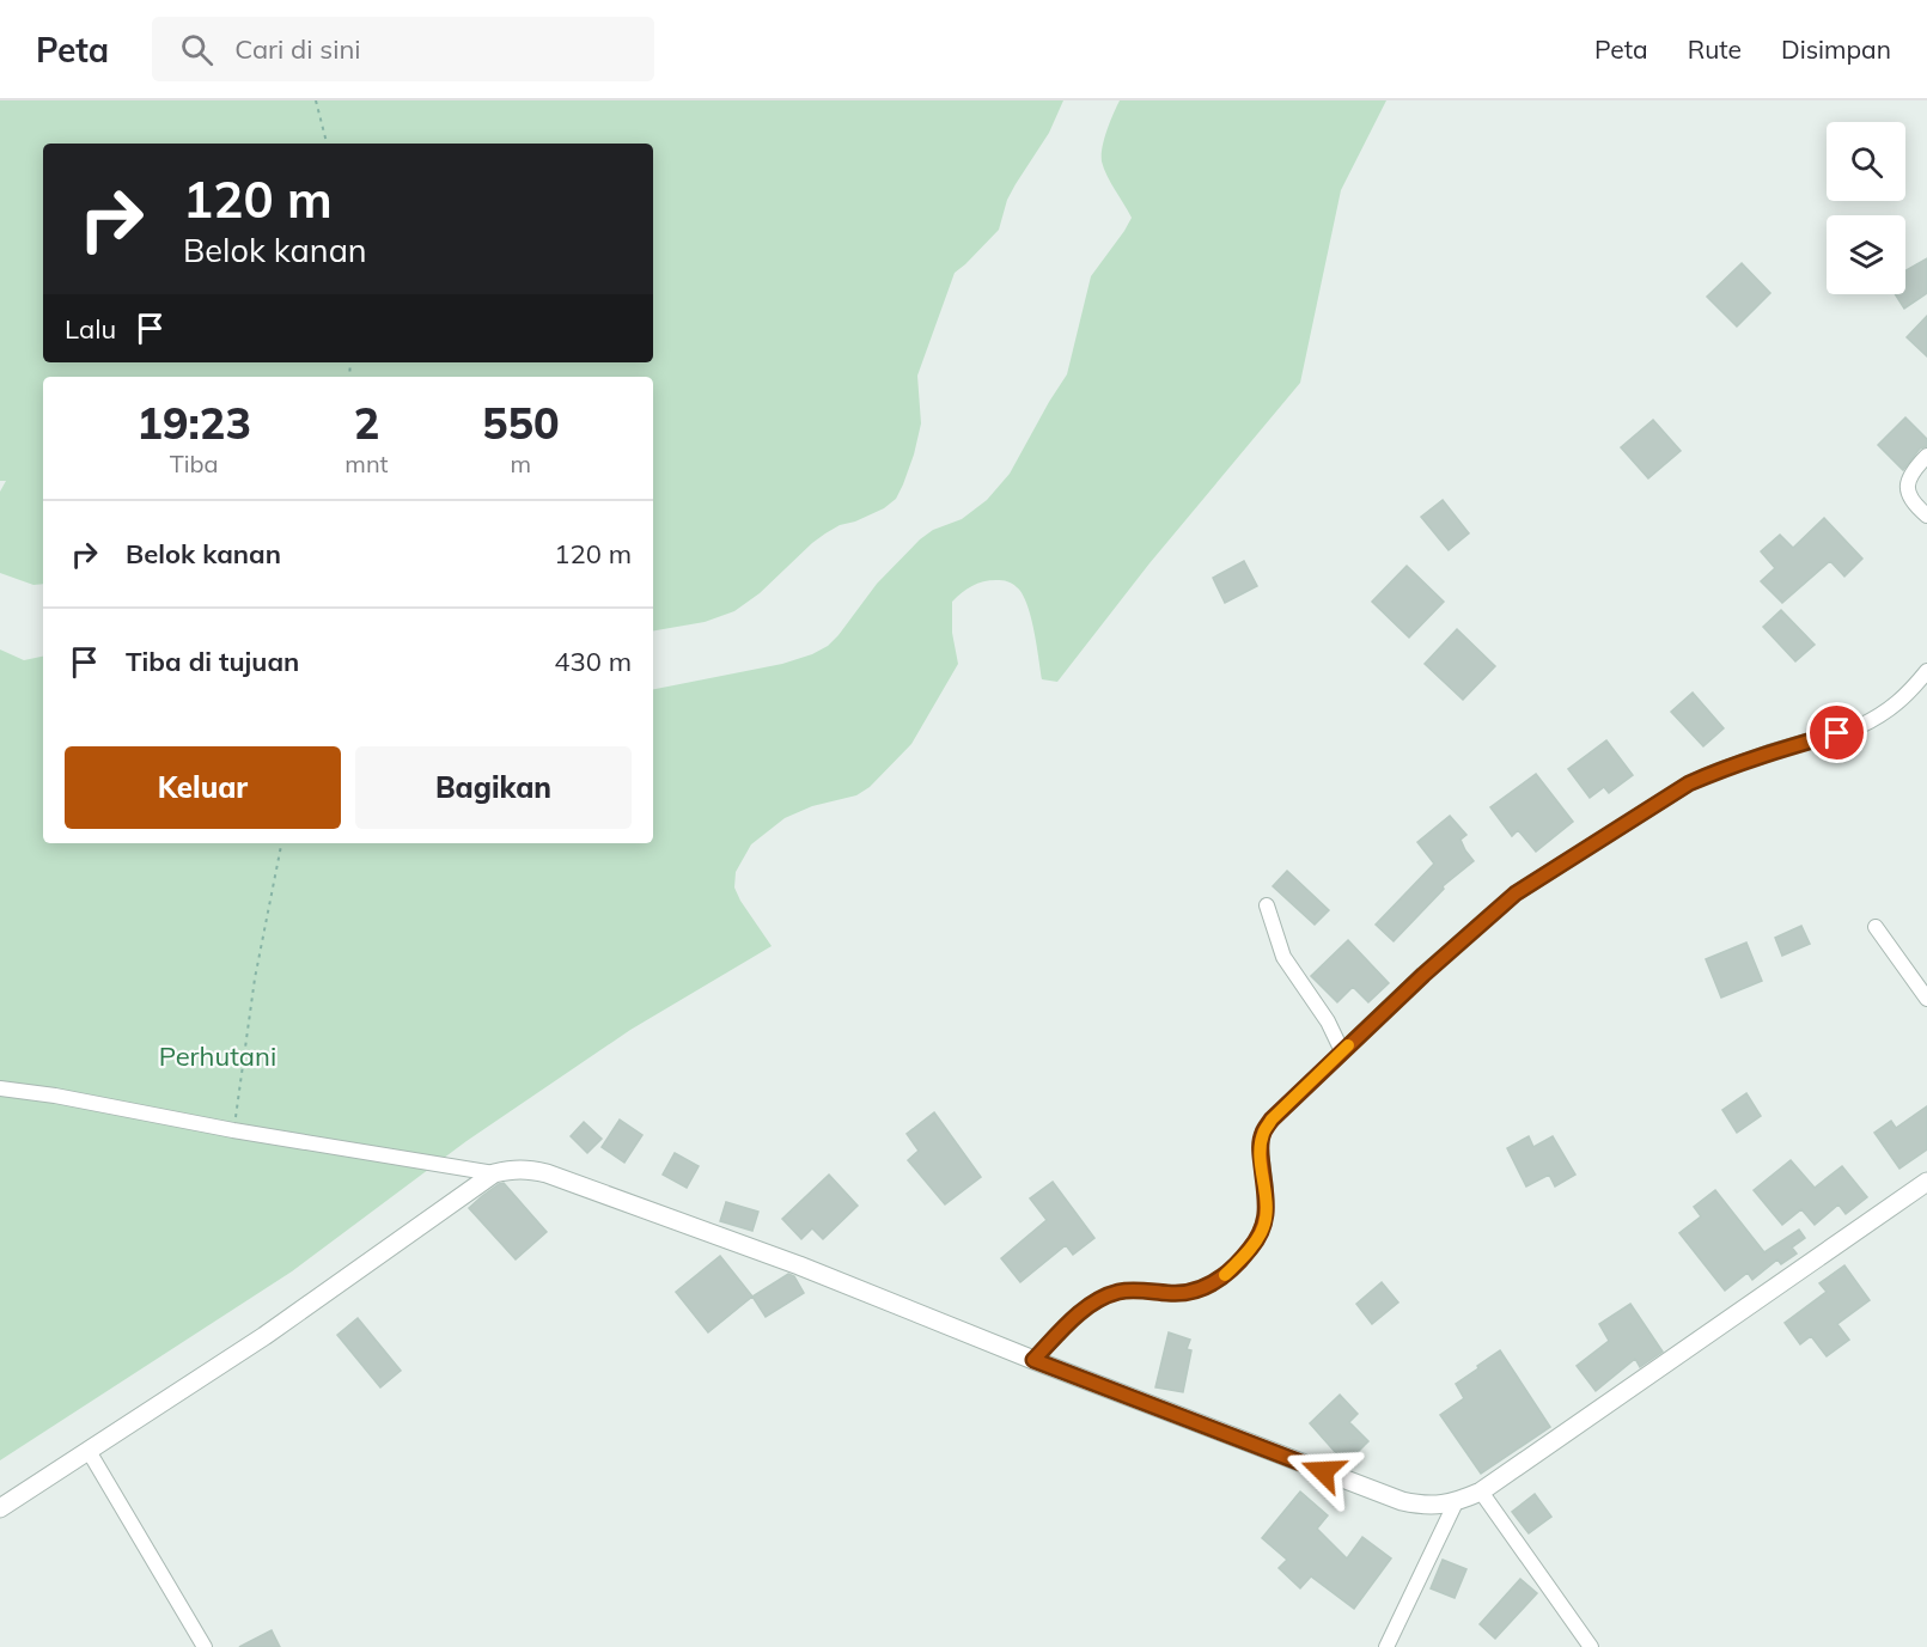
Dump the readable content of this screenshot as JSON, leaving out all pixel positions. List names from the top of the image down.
{
  "parks": ["Perhutani"],
  "page": {
    "header": "Peta",
    "search": "Cari di sini",
    "nav": ["Peta", "Rute", "Disimpan"],
    "turn": ["120 m", "Belok kanan"],
    "then": "Lalu",
    "eta": [
      "19:23",
      "Tiba",
      "2",
      "mnt",
      "550",
      "m"
    ],
    "list": [
      {
        "name": "Belok kanan",
        "value": "120 m"
      },
      {
        "name": "Tiba di tujuan",
        "value": "430 m"
      }
    ],
    "buttons": ["Keluar", "Bagikan"]
  }
}
